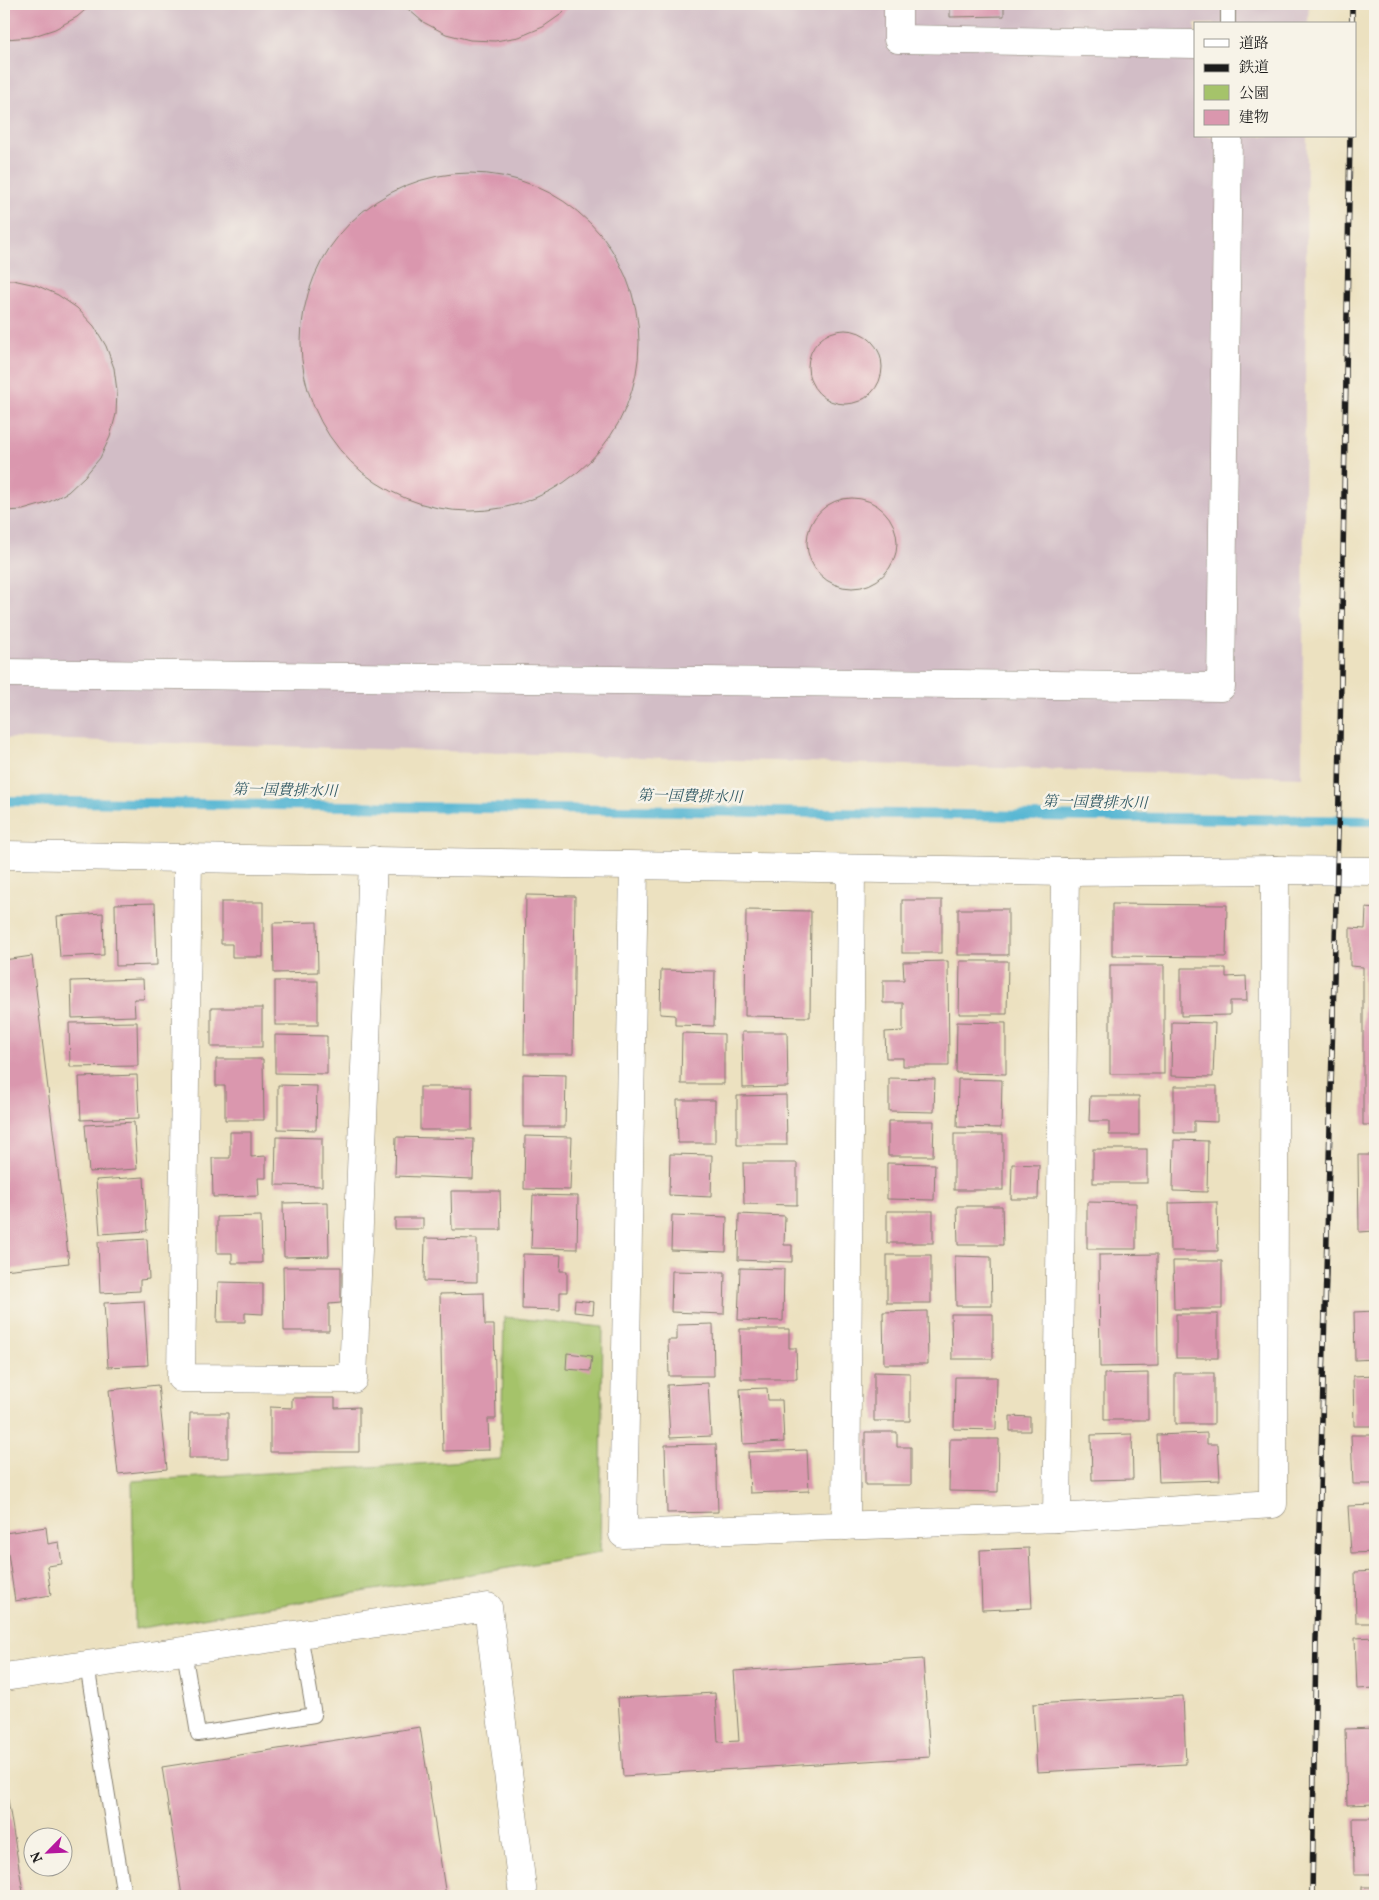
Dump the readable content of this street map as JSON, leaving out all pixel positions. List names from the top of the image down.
{
  "water": ["第一国費排水川"],
  "legend": [
    "道路",
    "鉄道",
    "公園",
    "建物"
  ],
  "north": "bottom left"
}
